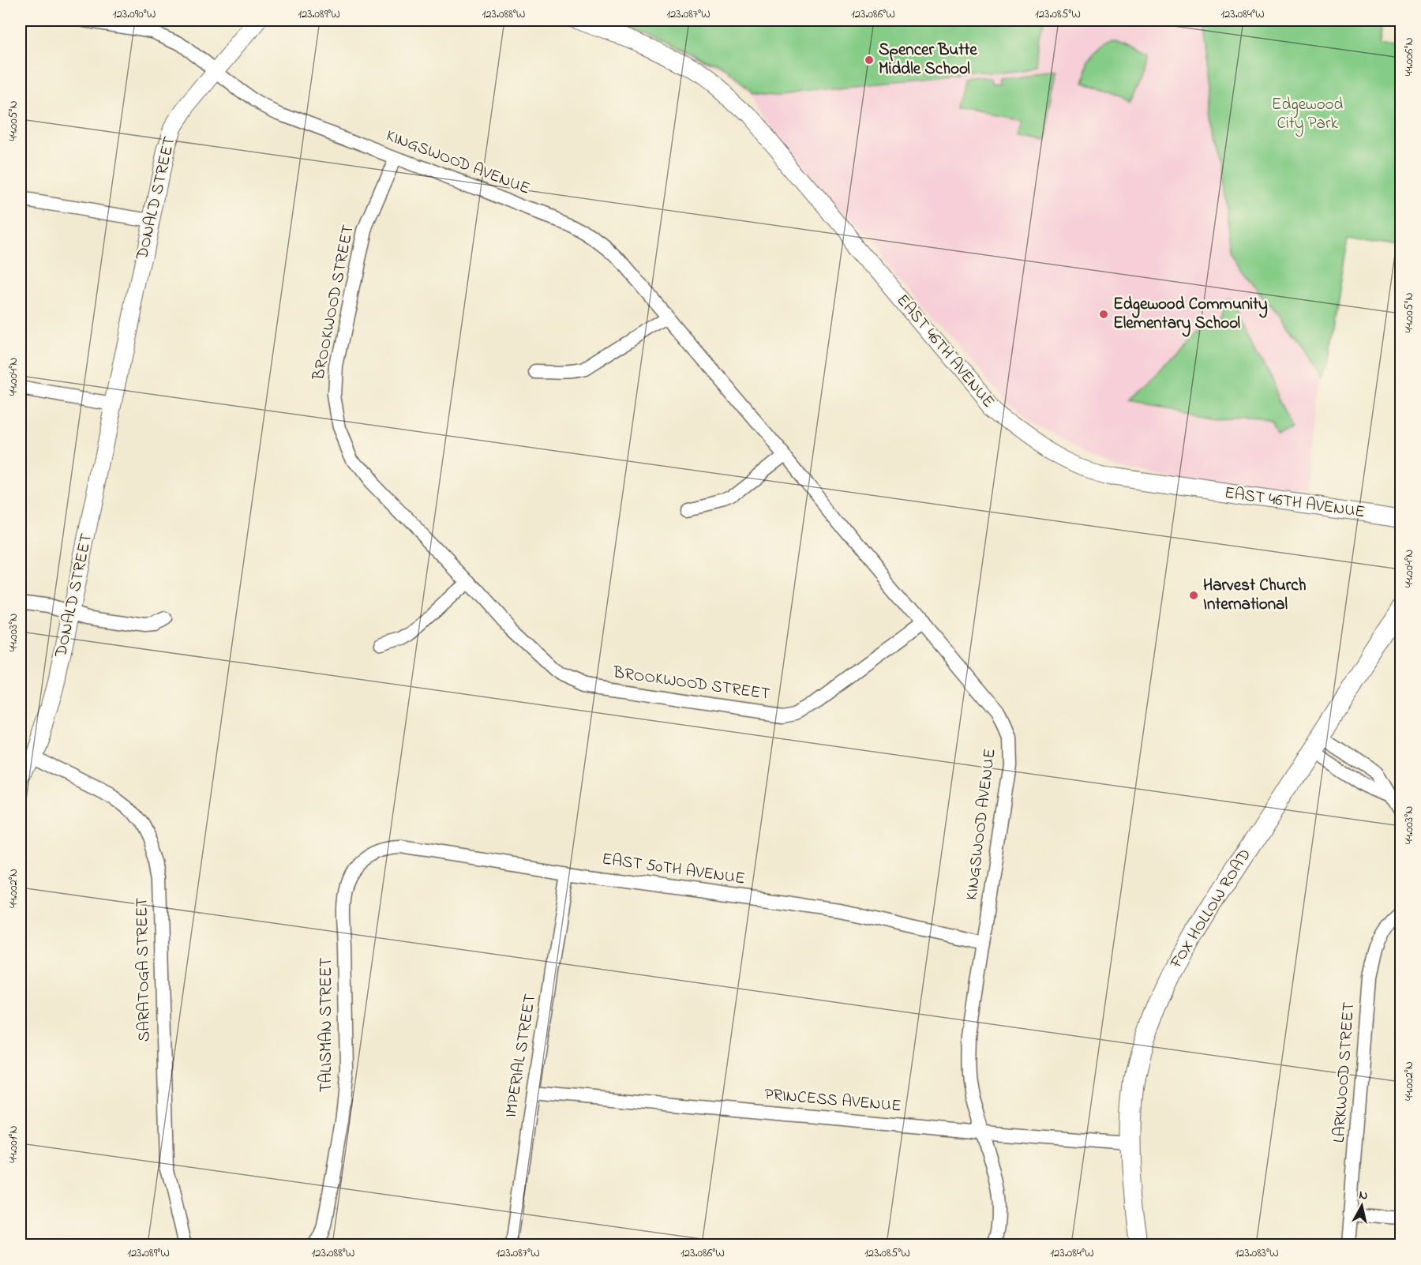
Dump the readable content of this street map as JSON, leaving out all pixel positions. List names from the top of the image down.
{
  "streets": {
    "main road": ["FOX HOLLOW ROAD"],
    "street": [
      "KINGSWOOD AVENUE",
      "DONALD STREET",
      "BROOKWOOD STREET",
      "EAST 46TH AVENUE",
      "EAST 50TH AVENUE",
      "SARATOGA STREET",
      "TALISMAN STREET",
      "IMPERIAL STREET",
      "LARKWOOD STREET",
      "PRINCESS AVENUE"
    ]
  },
  "crossings": [
    ["KINGSWOOD AVENUE", "DONALD STREET"],
    ["KINGSWOOD AVENUE", "BROOKWOOD STREET"],
    ["KINGSWOOD AVENUE", "EAST 50TH AVENUE"],
    ["KINGSWOOD AVENUE", "PRINCESS AVENUE"],
    ["DONALD STREET", "SARATOGA STREET"],
    ["EAST 50TH AVENUE", "TALISMAN STREET"],
    ["EAST 50TH AVENUE", "IMPERIAL STREET"],
    ["FOX HOLLOW ROAD", "PRINCESS AVENUE"],
    ["IMPERIAL STREET", "PRINCESS AVENUE"]
  ],
  "parks": ["Edgewood City Park"],
  "places": ["Spencer Butte Middle School", "Edgewood Community Elementary School", "Harvest Church International"],
  "north": "top",
  "coordinates": [
    "123.090°W",
    "123.089°W",
    "123.088°W",
    "123.087°W",
    "123.086°W",
    "123.085°W",
    "123.084°W",
    "44.006°N",
    "44.005°N",
    "44.004°N",
    "44.003°N",
    "44.002°N",
    "44.001°N",
    "123.083°W"
  ]
}
